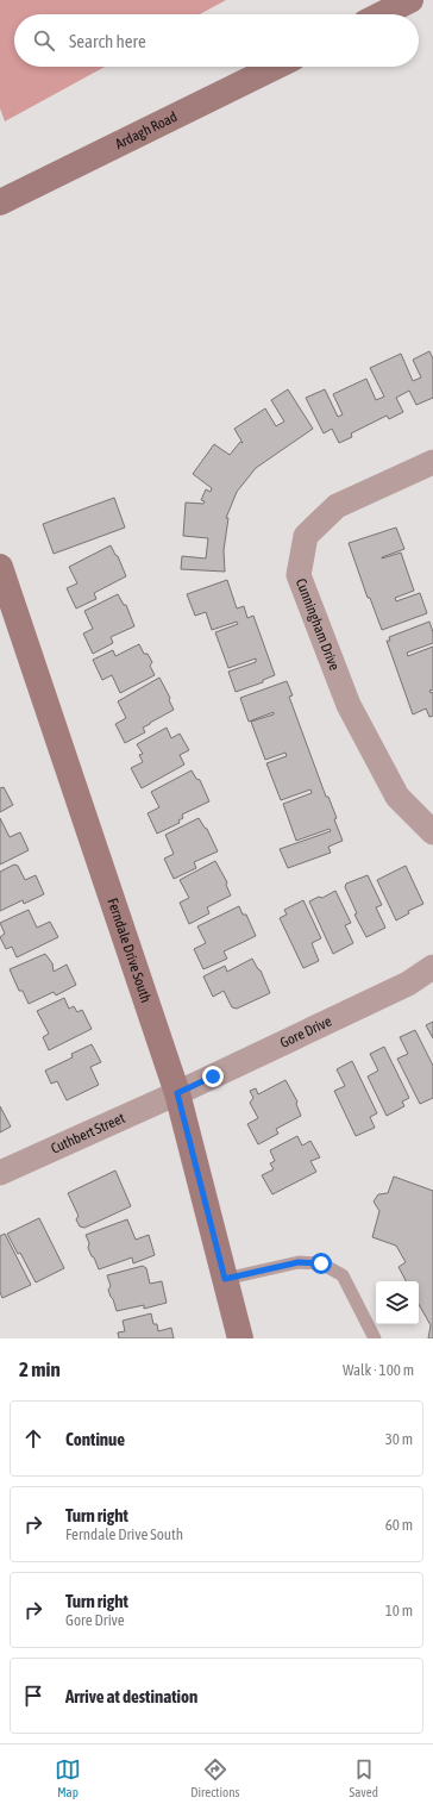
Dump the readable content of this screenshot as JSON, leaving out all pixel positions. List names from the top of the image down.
{
  "streets": {
    "main road": ["Ardagh Road", "Ferndale Drive South"],
    "street": ["Cunningham Drive", "Gore Drive", "Cuthbert Street"]
  },
  "crossings": [
    ["Ferndale Drive South", "Gore Drive"],
    ["Ferndale Drive South", "Cuthbert Street"],
    ["Gore Drive", "Cuthbert Street"]
  ],
  "page": {
    "search": "Search here",
    "heading": ["2 min", "Walk · 100 m"],
    "list": [
      ["Continue", "30 m"],
      ["Turn right", "Ferndale Drive South", "60 m"],
      ["Turn right", "Gore Drive", "10 m"],
      "Arrive at destination"
    ],
    "nav": ["Map", "Directions", "Saved"]
  }
}
